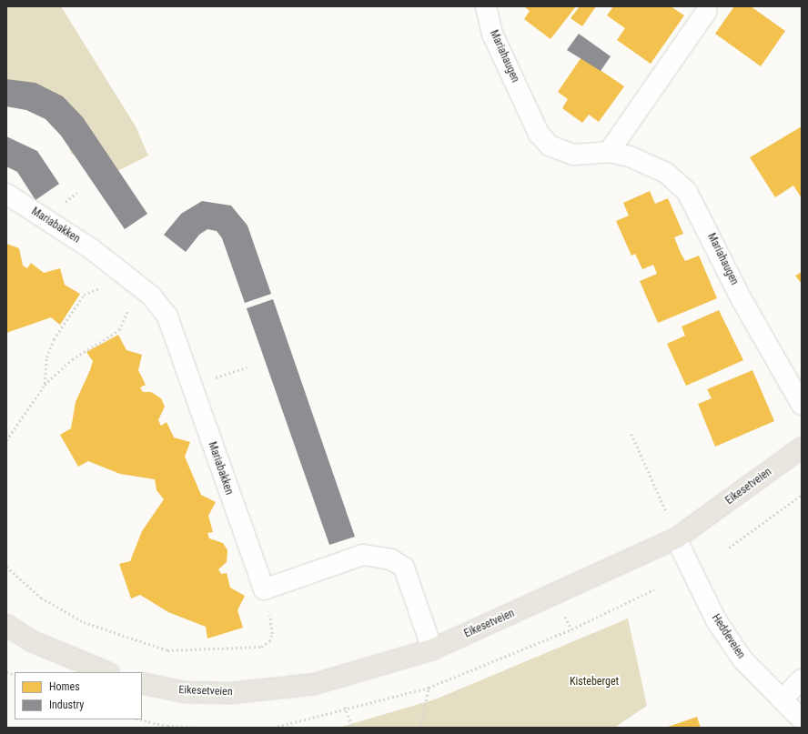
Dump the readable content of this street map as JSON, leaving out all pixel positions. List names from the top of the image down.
{
  "streets": {
    "main road": ["Eikesetveien"],
    "street": ["Mariahaugen", "Mariabakken", "Heddeveien"]
  },
  "crossings": [
    ["Eikesetveien", "Heddeveien"]
  ],
  "parks": ["Kisteberget"],
  "legend": ["Homes", "Industry"]
}
